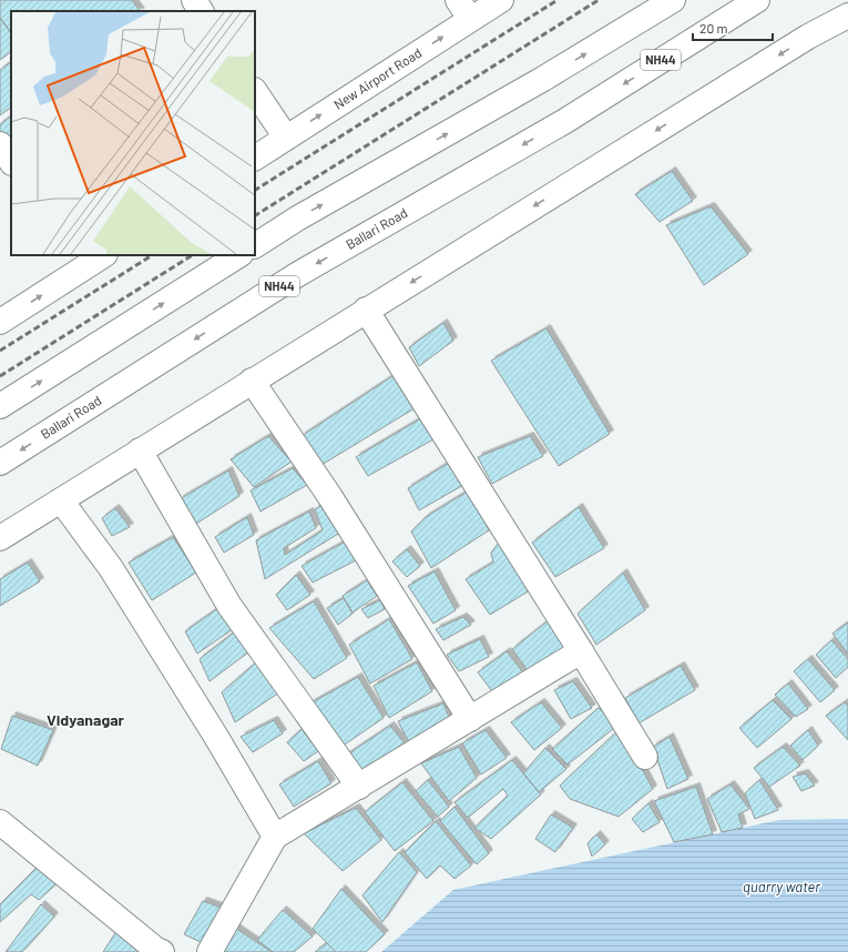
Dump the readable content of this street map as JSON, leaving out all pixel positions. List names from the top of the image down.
{
  "streets": {
    "main road": ["NH44", "New Airport Road", "Ballari Road"]
  },
  "districts": ["Vidyanagar"],
  "water": ["quarry water"],
  "scale_bar": "20 m"
}
